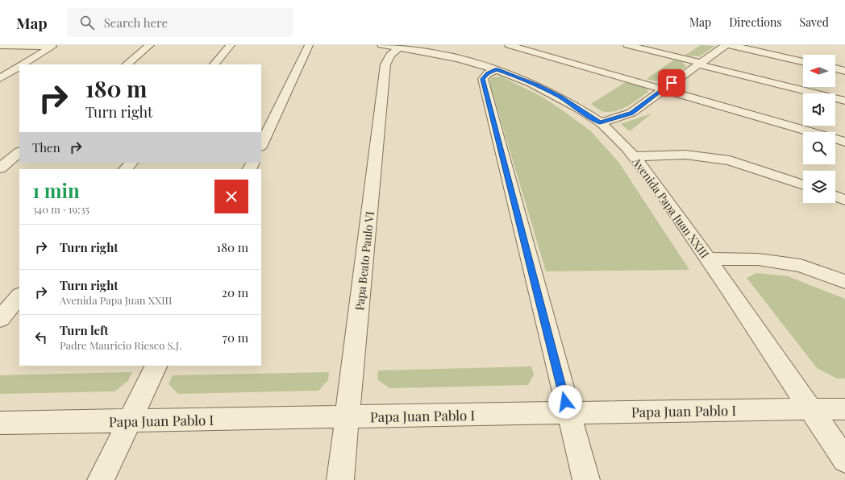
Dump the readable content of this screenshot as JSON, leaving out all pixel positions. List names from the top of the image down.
{
  "streets": {
    "street": ["Avenida Papa Juan XXIII", "Papa Beato Paulo VI", "Papa Juan Pablo I"]
  },
  "crossings": [
    ["Avenida Papa Juan XXIII", "Papa Beato Paulo VI"],
    ["Avenida Papa Juan XXIII", "Papa Juan Pablo I"],
    ["Papa Beato Paulo VI", "Papa Juan Pablo I"]
  ],
  "north": "left",
  "page": {
    "header": "Map",
    "search": "Search here",
    "nav": ["Map", "Directions", "Saved"],
    "turn": ["180 m", "Turn right"],
    "then": "Then",
    "heading": ["1 min", "340 m · 19:35"],
    "list": [
      {
        "name": "Turn right",
        "value": "180 m"
      },
      {
        "name": "Turn right",
        "note": "Avenida Papa Juan XXIII",
        "value": "20 m"
      },
      {
        "name": "Turn left",
        "note": "Padre Mauricio Riesco S.J.",
        "value": "70 m"
      }
    ]
  }
}
